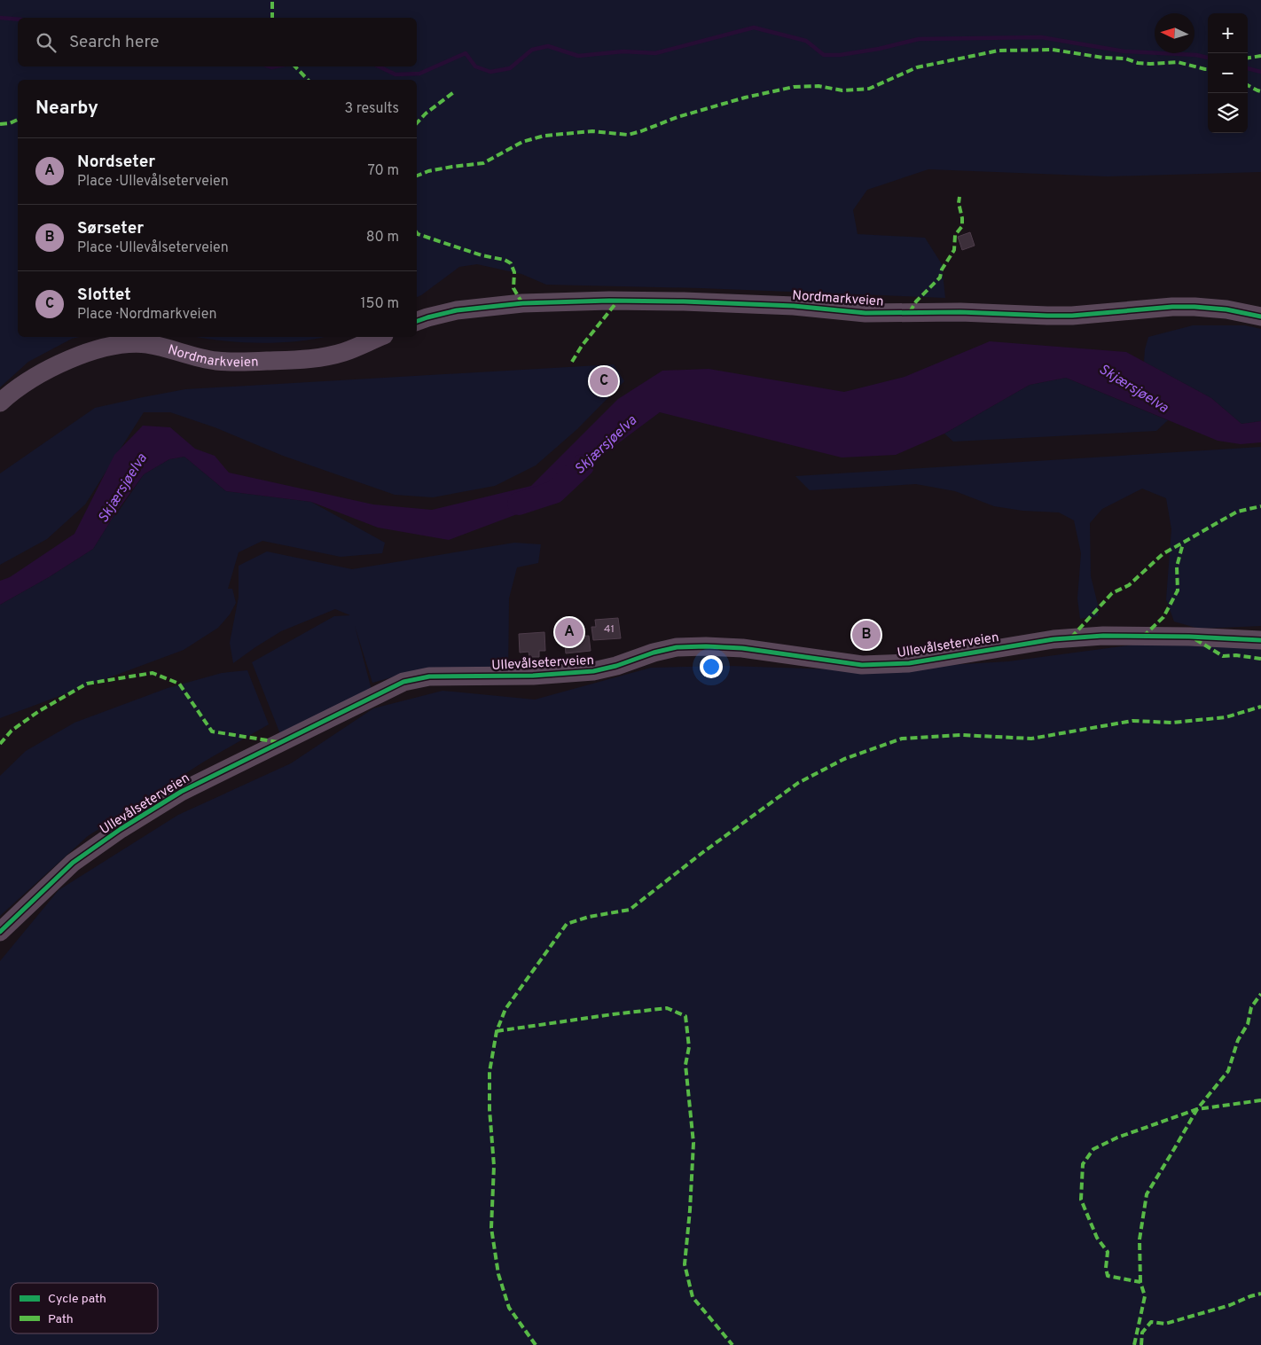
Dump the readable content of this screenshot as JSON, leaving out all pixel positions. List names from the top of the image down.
{
  "streets": {
    "street": ["Nordmarkveien", "Ullevålseterveien"]
  },
  "water": ["Skjærsjøelva"],
  "house_numbers": ["41"],
  "legend": ["Cycle path", "Path"],
  "north": "left",
  "page": {
    "map_buttons": ["+", "−"],
    "search": "Search here",
    "heading": ["Nearby", "3 results"],
    "list": [
      {
        "mark": "A",
        "name": "Nordseter",
        "note": "Place · Ullevålseterveien",
        "value": "70 m"
      },
      {
        "mark": "B",
        "name": "Sørseter",
        "note": "Place · Ullevålseterveien",
        "value": "80 m"
      },
      {
        "mark": "C",
        "name": "Slottet",
        "note": "Place · Nordmarkveien",
        "value": "150 m"
      }
    ],
    "pins": ["C", "A", "B"]
  }
}
